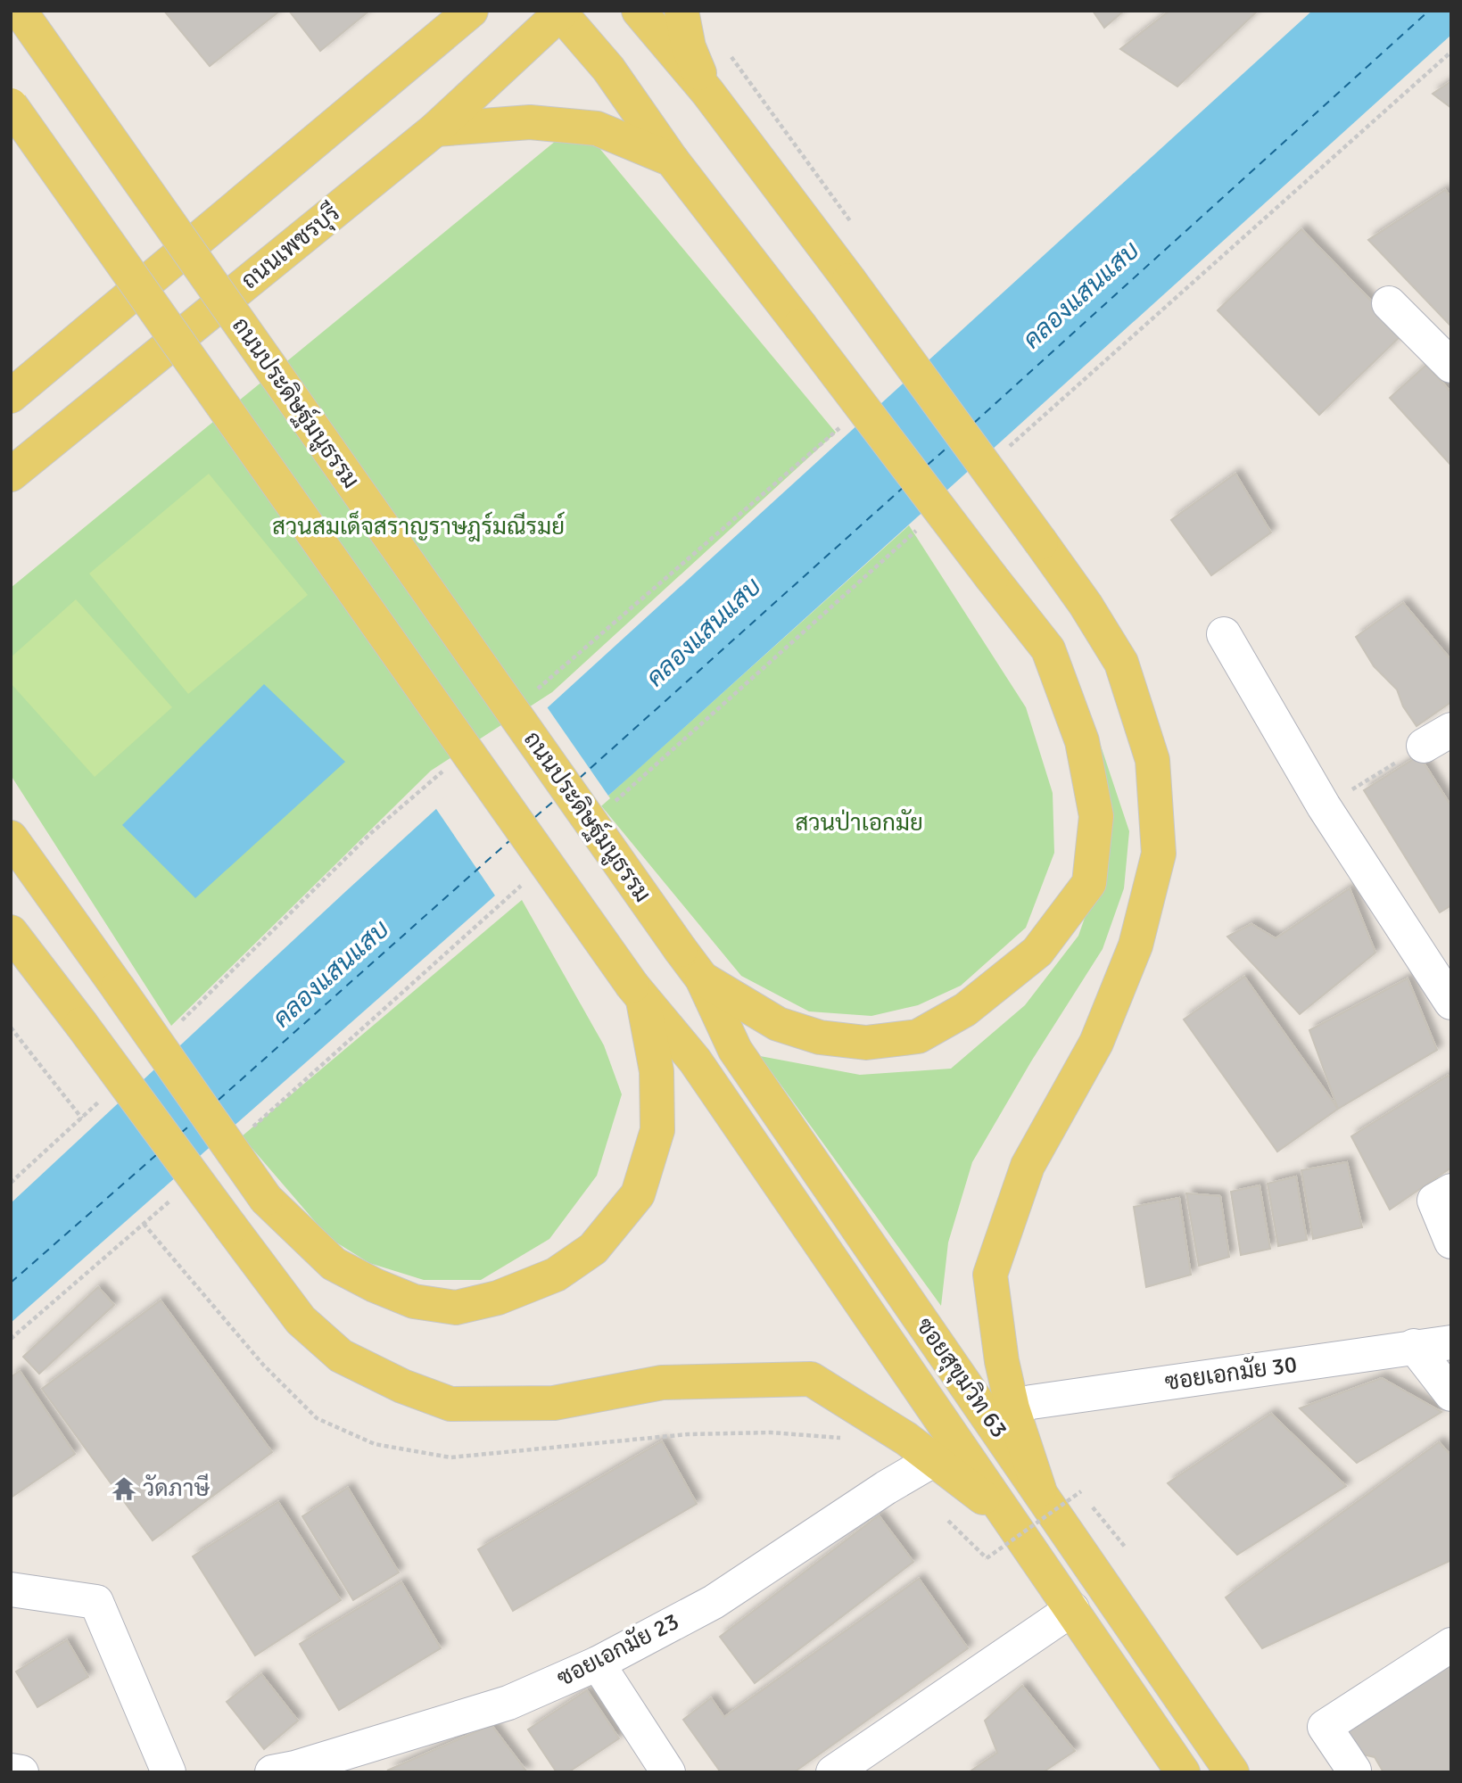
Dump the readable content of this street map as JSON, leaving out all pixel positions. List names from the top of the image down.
{
  "streets": {
    "main road": ["ถนนเพชรบุรี", "ถนนประดิษฐ์มนูธรรม", "ซอยสุขุมวิท 63"],
    "street": ["ซอยเอกมัย 30", "ซอยเอกมัย 23"]
  },
  "crossings": [
    ["ถนนประดิษฐ์มนูธรรม", "ซอยสุขุมวิท 63"]
  ],
  "water": ["คลองแสนแสบ"],
  "parks": ["สวนสมเด็จสราญราษฎร์มณีรมย์", "สวนป่าเอกมัย"],
  "places": {
    "temple": ["วัดภาษี"]
  }
}
